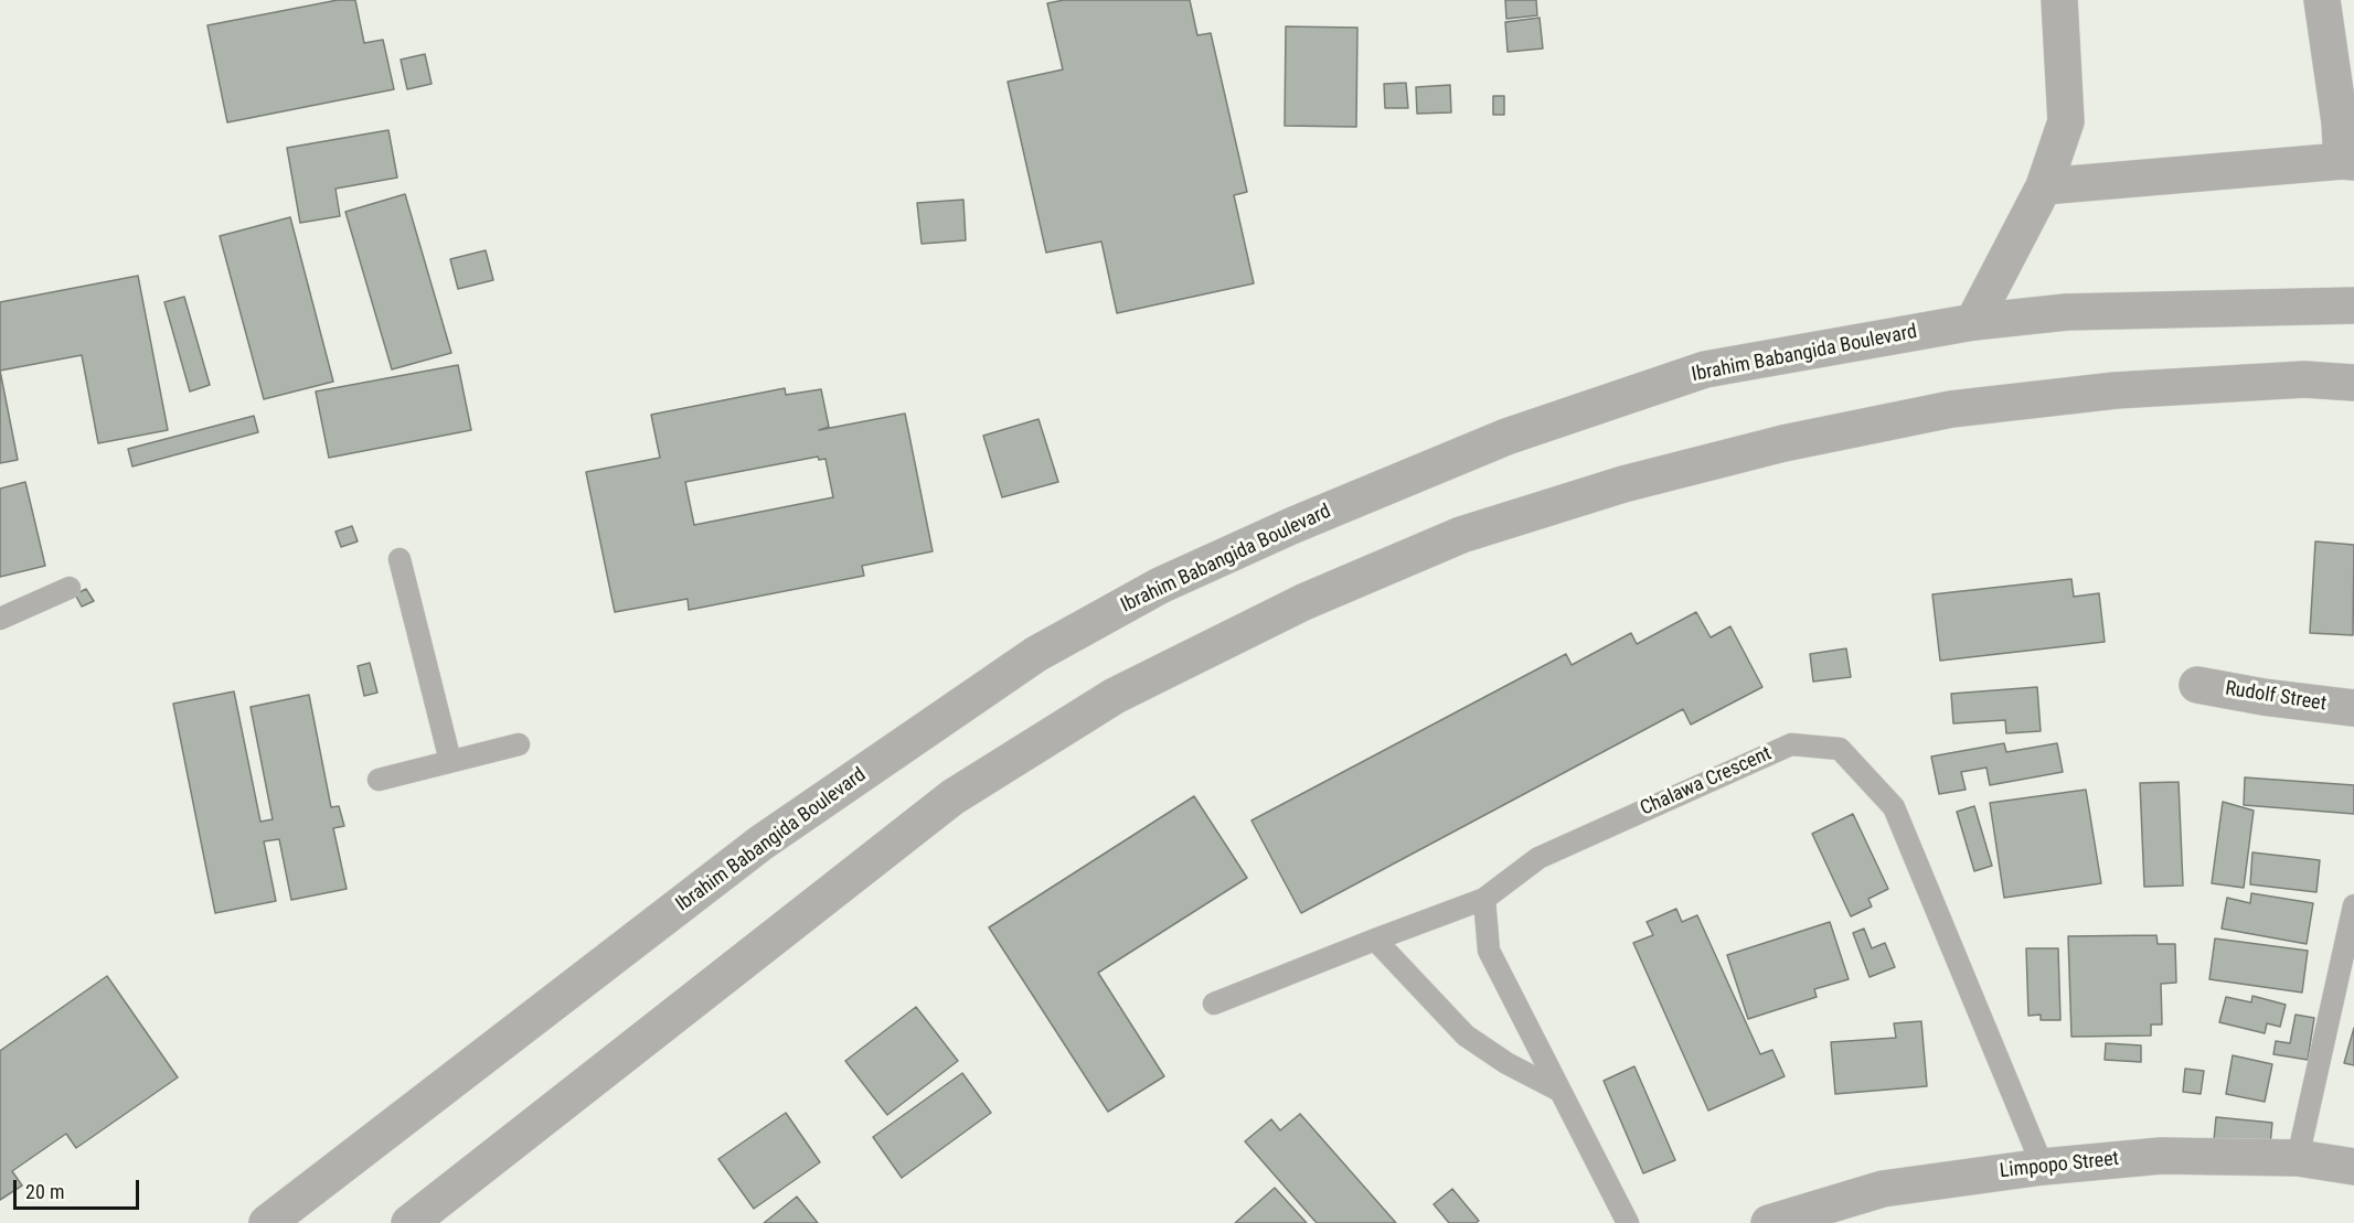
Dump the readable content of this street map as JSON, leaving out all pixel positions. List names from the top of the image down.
{
  "streets": {
    "street": ["Ibrahim Babangida Boulevard", "Rudolf Street", "Limpopo Street"],
    "lane": ["Chalawa Crescent"]
  },
  "crossings": [
    ["Chalawa Crescent", "Limpopo Street"]
  ],
  "scale_bar": "20 m"
}
